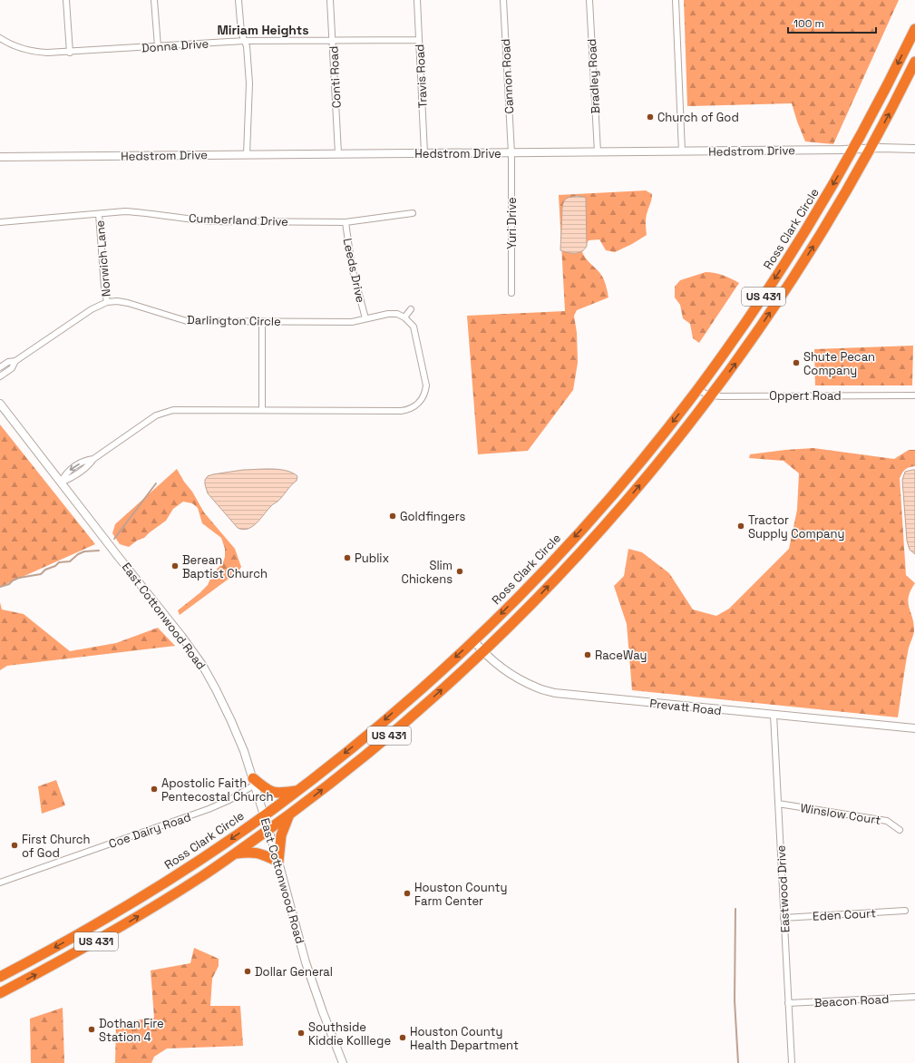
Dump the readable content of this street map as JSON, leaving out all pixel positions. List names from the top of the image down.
{
  "streets": {
    "highway": ["Ross Clark Circle", "US 431"],
    "street": [
      "Donna Drive",
      "Travis Road",
      "Cannon Road",
      "Bradley Road",
      "Conti Road",
      "Hedstrom Drive",
      "Cumberland Drive",
      "Yuri Drive",
      "Norwich Lane",
      "Leeds Drive",
      "Darlington Circle",
      "Oppert Road",
      "East Cottonwood Road",
      "Prevatt Road",
      "Winslow Court",
      "Coe Dairy Road",
      "Eastwood Drive",
      "Eden Court",
      "Beacon Road"
    ]
  },
  "crossings": [
    ["Donna Drive", "Travis Road"],
    ["Donna Drive", "Conti Road"],
    ["Travis Road", "Hedstrom Drive"],
    ["Cannon Road", "Hedstrom Drive"],
    ["Cannon Road", "Yuri Drive"],
    ["Bradley Road", "Hedstrom Drive"],
    ["Conti Road", "Hedstrom Drive"],
    ["Hedstrom Drive", "Yuri Drive"],
    ["Hedstrom Drive", "Ross Clark Circle"],
    ["Hedstrom Drive", "US 431"],
    ["Cumberland Drive", "Norwich Lane"],
    ["Cumberland Drive", "Leeds Drive"],
    ["Ross Clark Circle", "Oppert Road"],
    ["Ross Clark Circle", "East Cottonwood Road"],
    ["Ross Clark Circle", "Prevatt Road"],
    ["Norwich Lane", "Darlington Circle"],
    ["Leeds Drive", "Darlington Circle"],
    ["US 431", "Oppert Road"],
    ["US 431", "East Cottonwood Road"],
    ["US 431", "Prevatt Road"],
    ["East Cottonwood Road", "Coe Dairy Road"],
    ["Prevatt Road", "Eastwood Drive"],
    ["Winslow Court", "Eastwood Drive"],
    ["Eastwood Drive", "Eden Court"],
    ["Eastwood Drive", "Beacon Road"]
  ],
  "districts": ["Miriam Heights"],
  "places": [
    "Church of God",
    "Shute Pecan Company",
    "Goldfingers",
    "Tractor Supply Company",
    "Publix",
    "Berean Baptist Church",
    "Slim Chickens",
    "RaceWay",
    "Apostolic Faith Pentecostal Church",
    "First Church of God",
    "Houston County Farm Center",
    "Dollar General",
    "Dothan Fire Station 4",
    "Southside Kiddie Kolllege",
    "Houston County Health Department"
  ],
  "scale_bar": "100 m"
}
